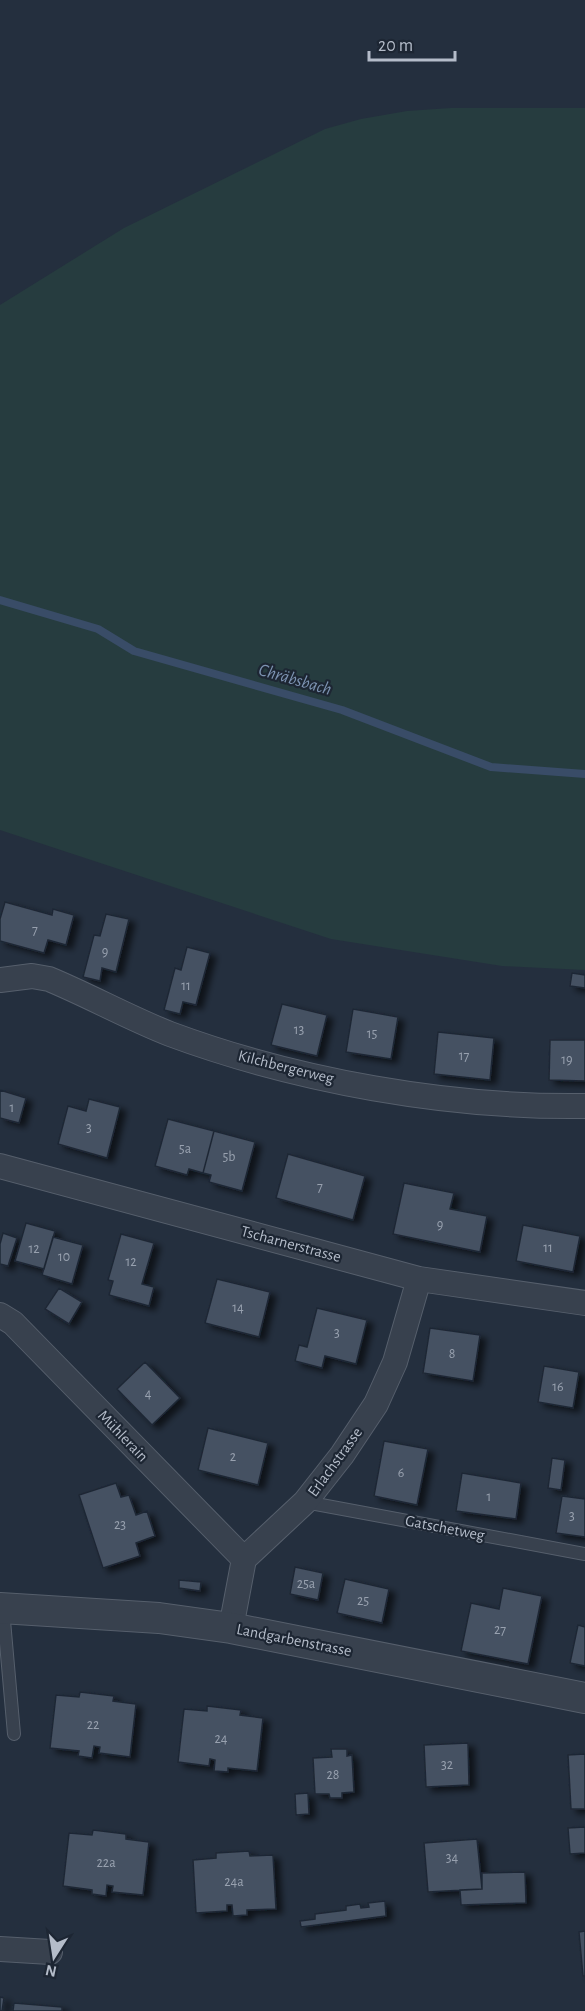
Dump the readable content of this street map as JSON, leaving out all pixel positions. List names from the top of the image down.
{
  "streets": {
    "street": [
      "Kilchbergerweg",
      "Tscharnerstrasse",
      "Mühlerain",
      "Erlachstrasse",
      "Landgarbenstrasse"
    ],
    "lane": ["Gatschetweg"]
  },
  "crossings": [
    ["Tscharnerstrasse", "Erlachstrasse"],
    ["Mühlerain", "Erlachstrasse"],
    ["Erlachstrasse", "Gatschetweg"]
  ],
  "water": ["Chräbsbach"],
  "house_numbers": [
    "7",
    "9",
    "11",
    "13",
    "15",
    "17",
    "19",
    "1",
    "3",
    "5a",
    "5b",
    "7",
    "9",
    "11",
    "12",
    "10",
    "12",
    "14",
    "3",
    "8",
    "16",
    "4",
    "2",
    "6",
    "1",
    "3",
    "23",
    "25a",
    "25",
    "27",
    "22",
    "24",
    "32",
    "28",
    "34",
    "22a",
    "24a"
  ],
  "scale_bar": "20 m",
  "north": "bottom"
}
